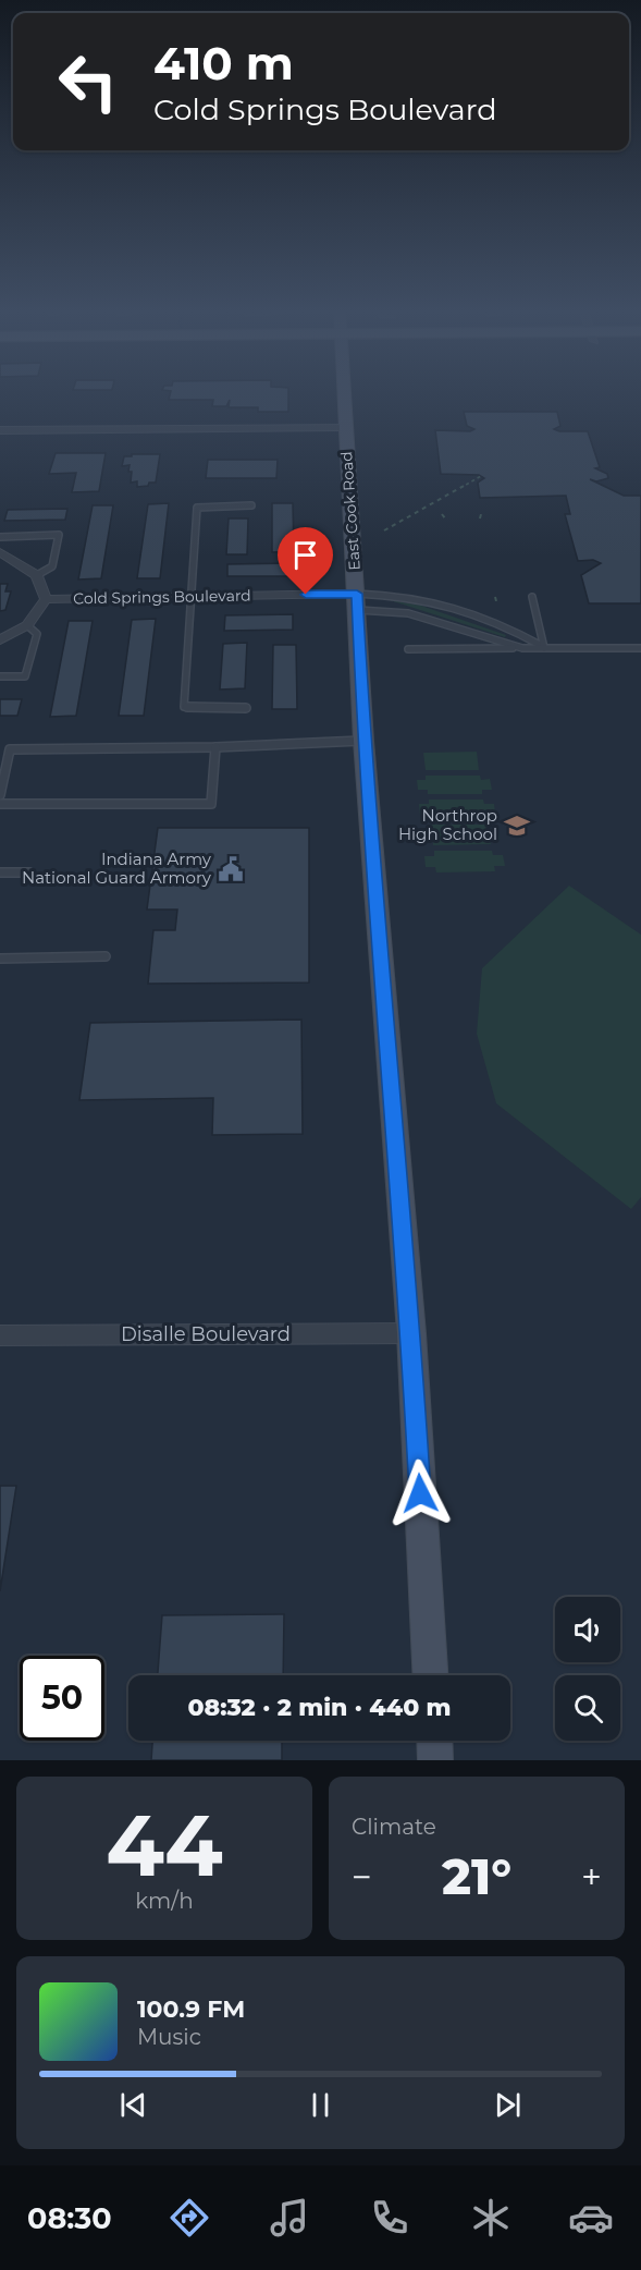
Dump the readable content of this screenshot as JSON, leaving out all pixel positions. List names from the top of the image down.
{
  "streets": {
    "main road": ["East Cook Road"],
    "street": ["Cold Springs Boulevard", "Disalle Boulevard"]
  },
  "crossings": [
    ["East Cook Road", "Cold Springs Boulevard"],
    ["East Cook Road", "Disalle Boulevard"]
  ],
  "places": {
    "school or university": ["Northrop High School"],
    "public building": ["Indiana Army National Guard Armory"]
  },
  "page": {
    "turn": ["410 m", "Cold Springs Boulevard"],
    "limit": "50",
    "trip": "08:32 · 2 min · 440 m",
    "tile": [
      ["44", "km/h"],
      "Climate"
    ],
    "heat": ["−", "21°", "+"],
    "song": ["100.9 FM", "Music"],
    "tabs": "08:30"
  }
}
